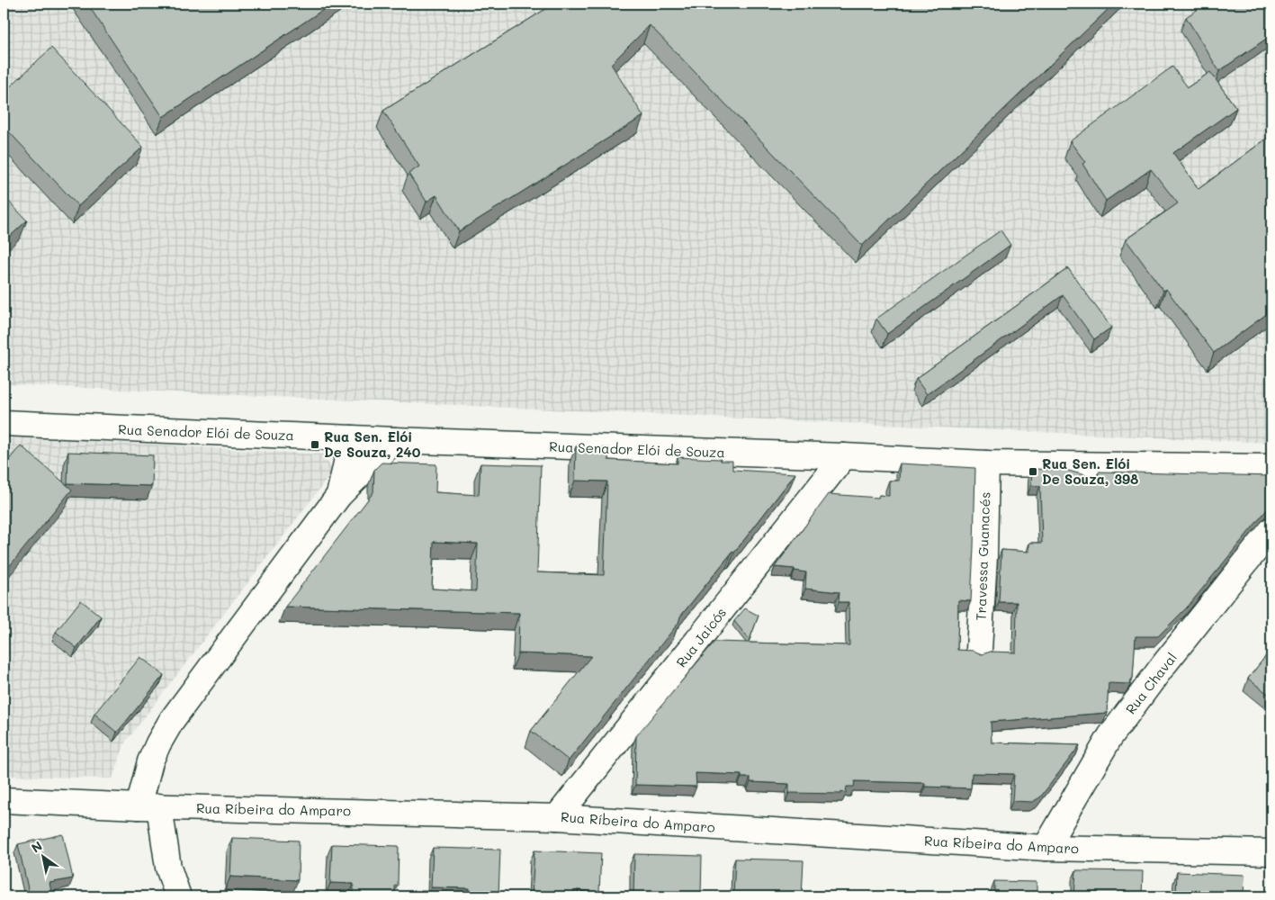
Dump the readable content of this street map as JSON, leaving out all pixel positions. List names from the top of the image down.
{
  "streets": {
    "street": [
      "Rua Senador Elói de Souza",
      "Travessa Guanacés",
      "Rua Jaicós",
      "Rua Chaval",
      "Rua Ríbeira do Amparo"
    ]
  },
  "crossings": [
    ["Rua Senador Elói de Souza", "Travessa Guanacés"],
    ["Rua Senador Elói de Souza", "Rua Jaicós"],
    ["Rua Jaicós", "Rua Ríbeira do Amparo"],
    ["Rua Chaval", "Rua Ríbeira do Amparo"]
  ],
  "places": {
    "transit": ["Rua Sen. Elói De Souza, 240", "Rua Sen. Elói De Souza, 398"]
  },
  "north": "top left"
}
